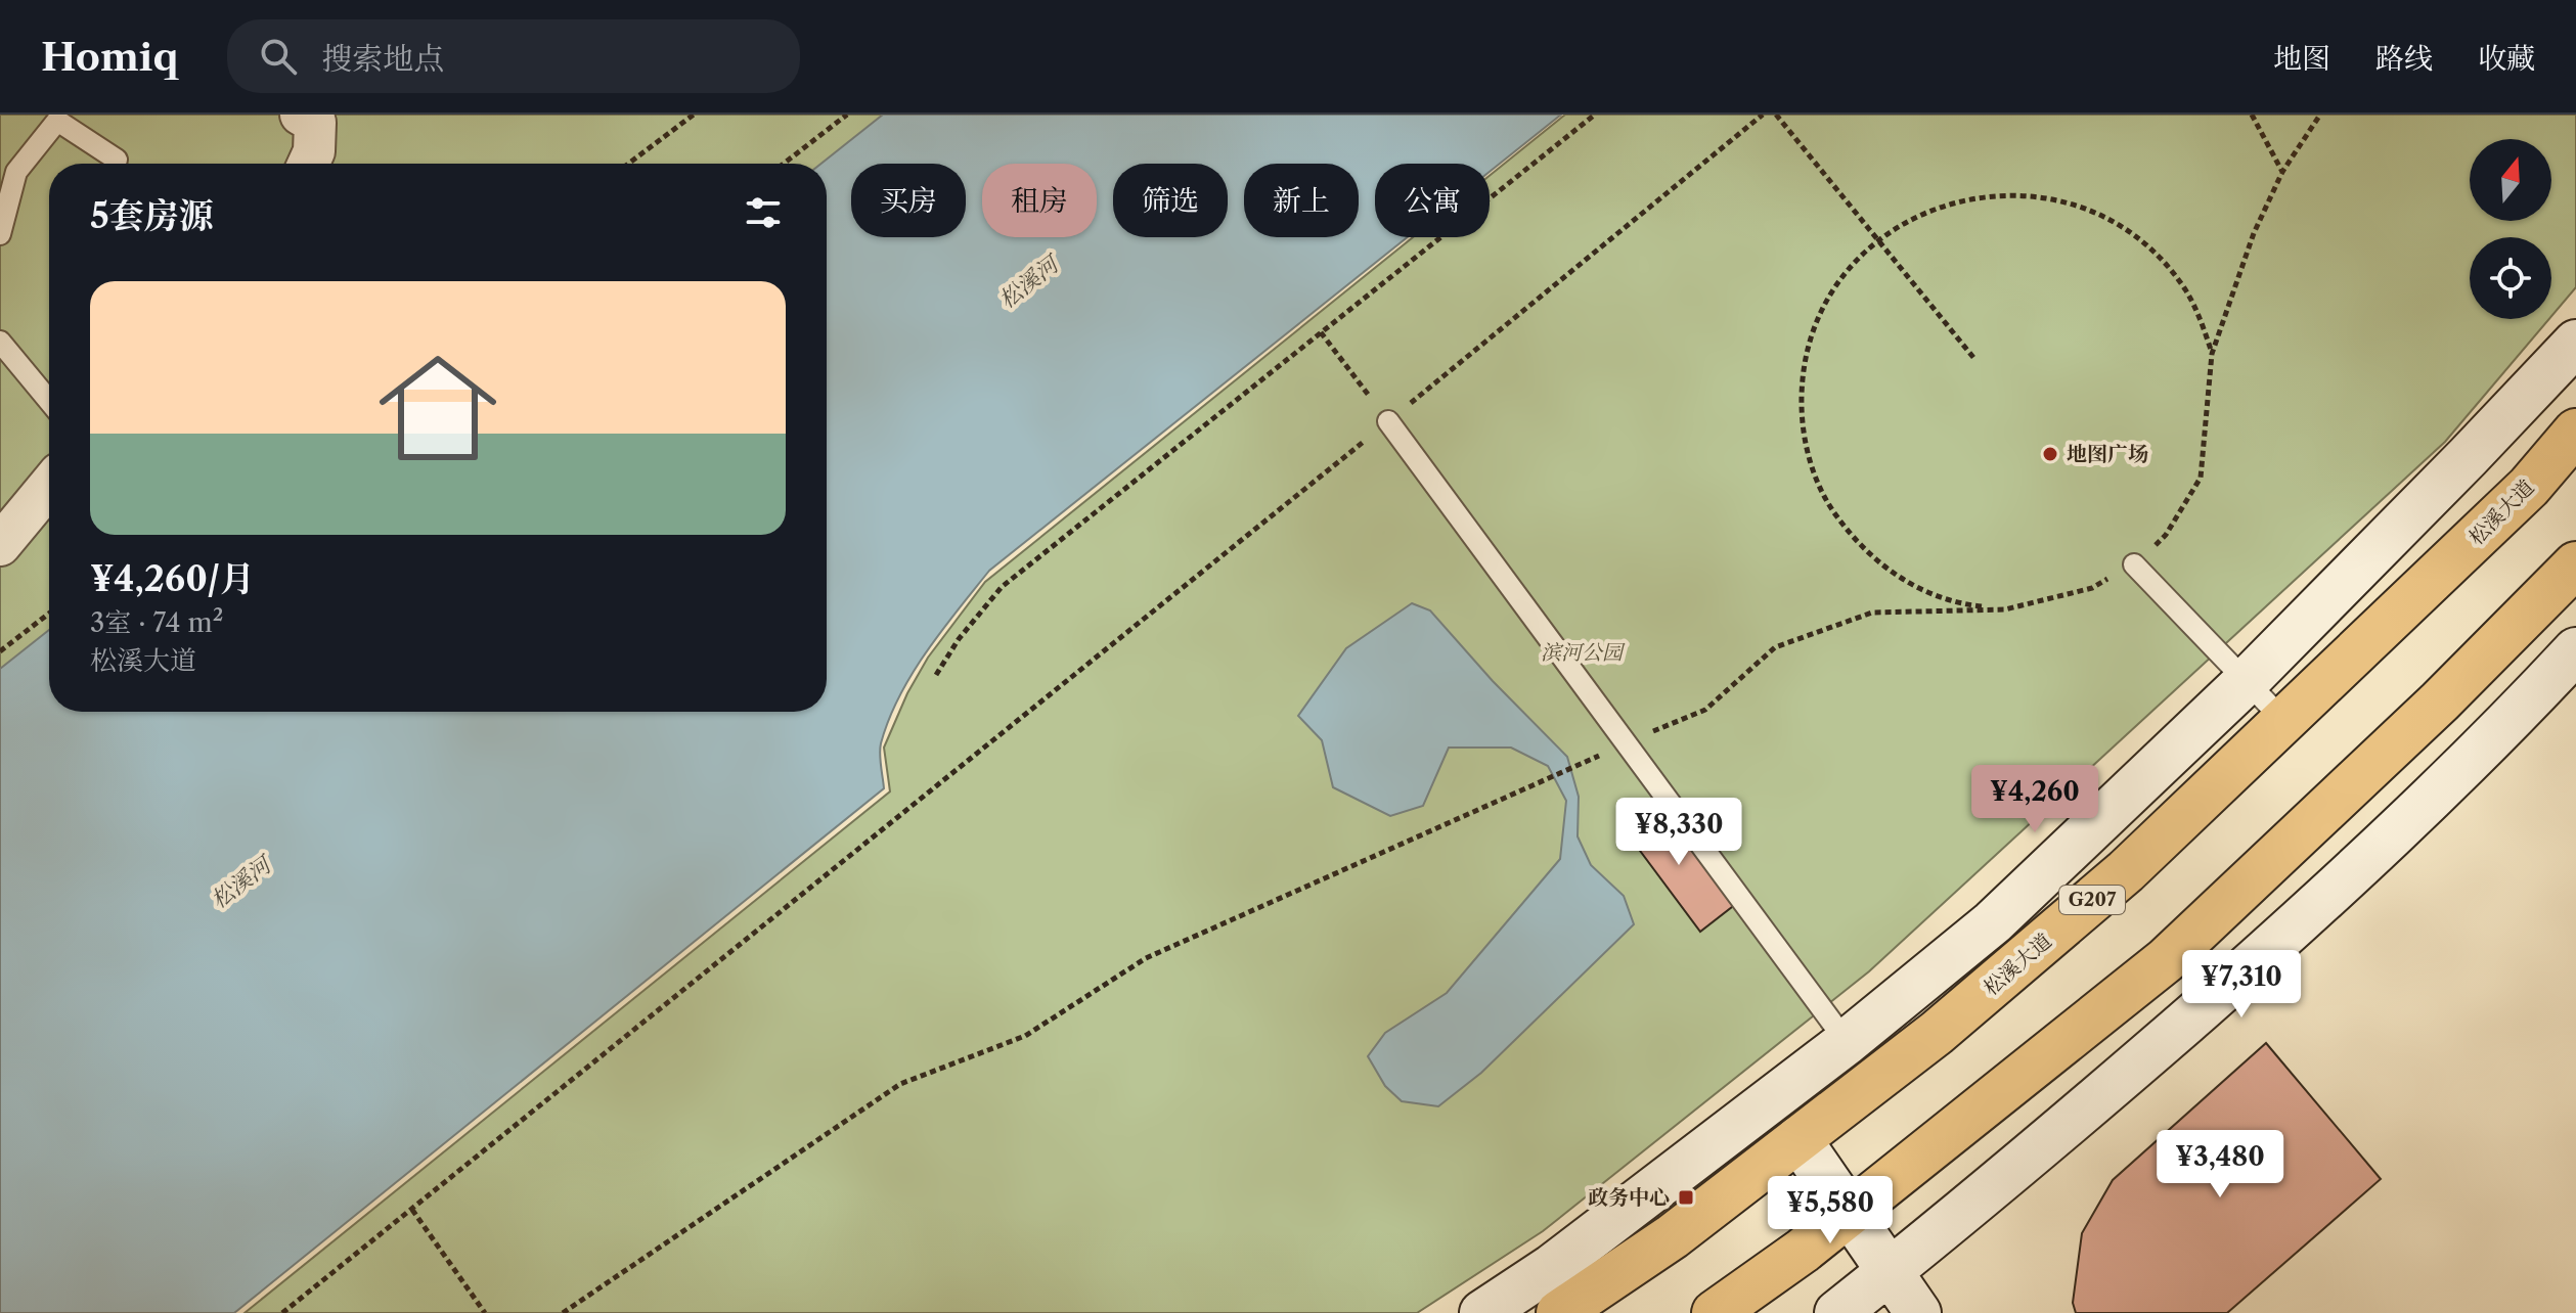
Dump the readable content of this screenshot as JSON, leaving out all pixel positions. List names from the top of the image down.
{
  "streets": {
    "highway": ["松溪大道", "G207"]
  },
  "water": ["松溪河"],
  "parks": ["滨河公园"],
  "places": {
    "other": ["地图广场"],
    "transit": ["政务中心"]
  },
  "north": "top",
  "page": {
    "header": "Homiq",
    "search": "搜索地点",
    "nav": ["地图", "路线", "收藏"],
    "chip": [
      "买房",
      "租房",
      "筛选",
      "新上",
      "公寓"
    ],
    "heading": "5套房源",
    "list": [
      {
        "name": "¥4,260/月",
        "note": "3室 · 74 m² · 松溪大道"
      }
    ],
    "price": [
      "¥4,260",
      "¥8,330",
      "¥7,310",
      "¥3,480",
      "¥5,580"
    ]
  }
}
